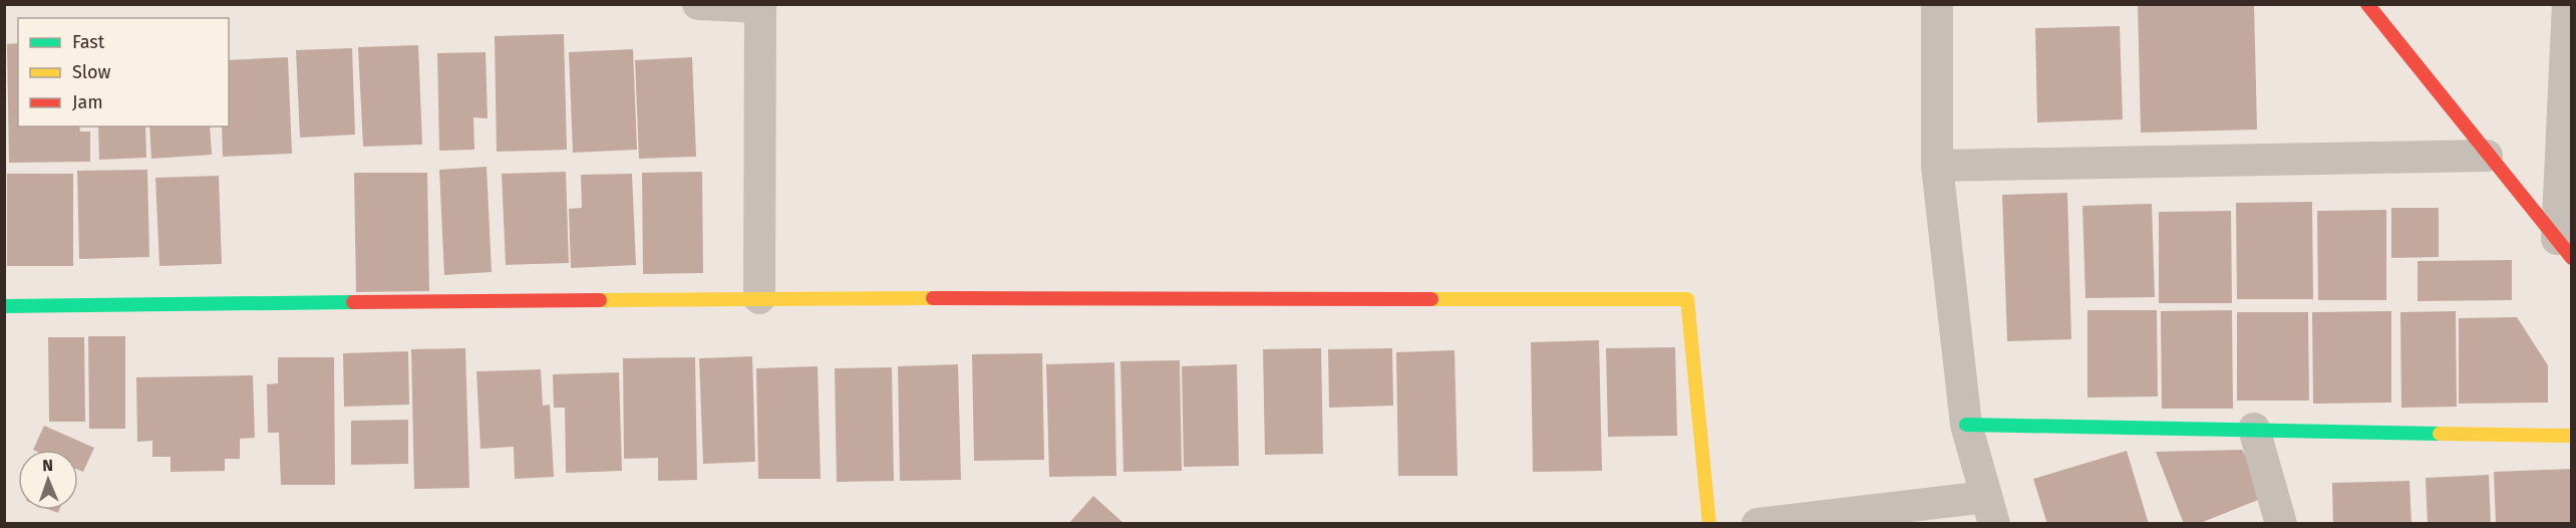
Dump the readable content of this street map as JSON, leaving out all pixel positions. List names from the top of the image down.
{
  "legend": ["Fast", "Slow", "Jam"],
  "north": "top"
}
